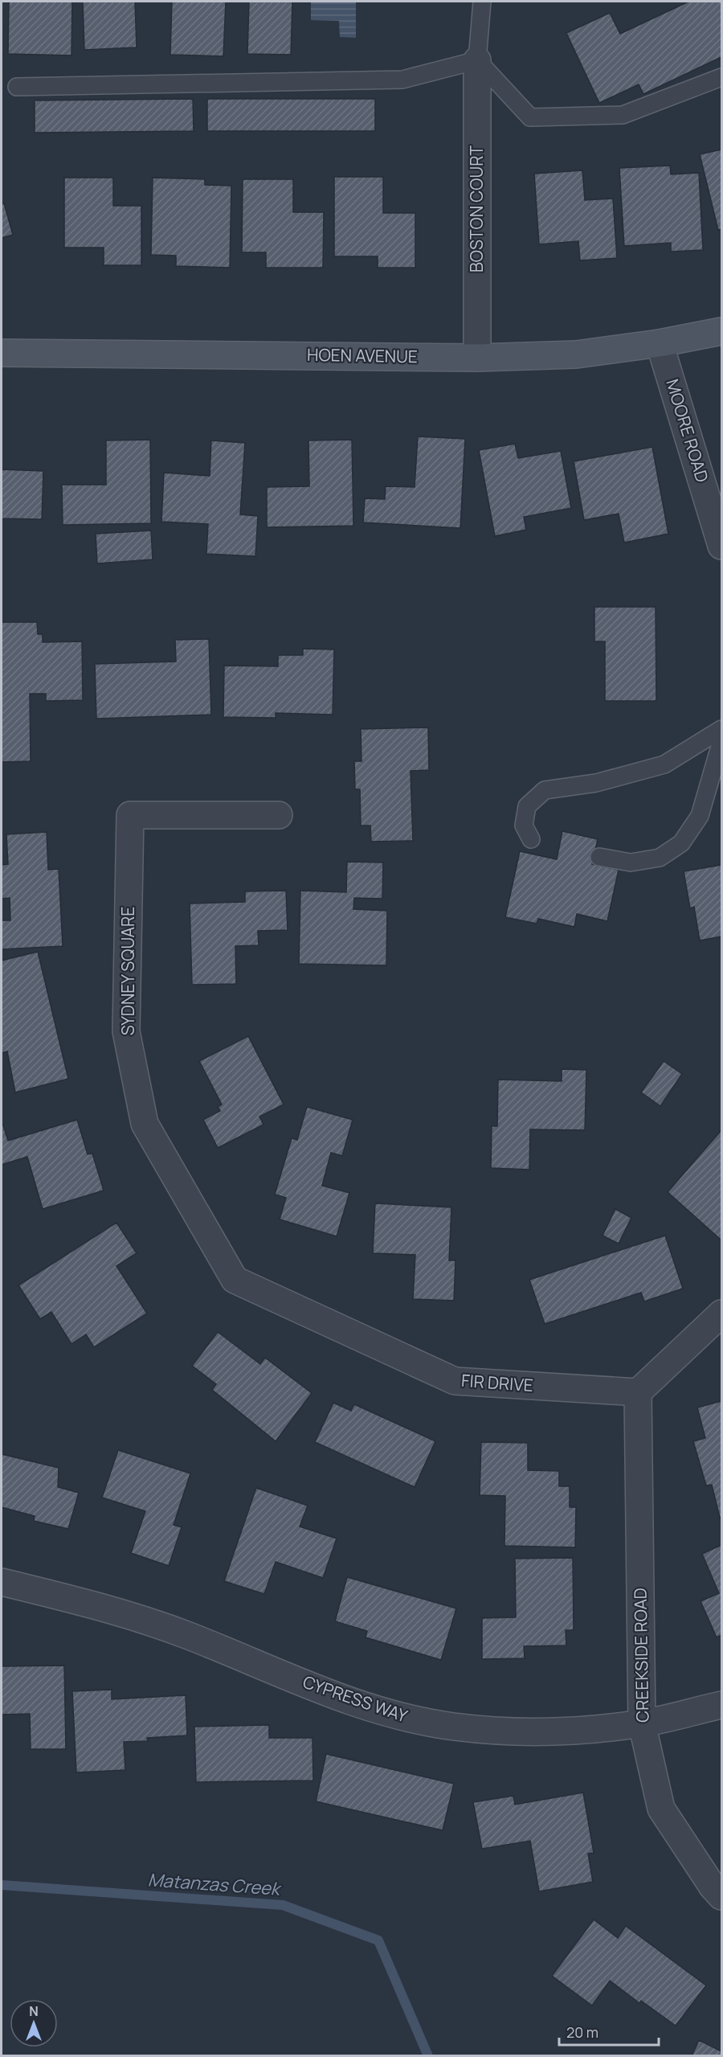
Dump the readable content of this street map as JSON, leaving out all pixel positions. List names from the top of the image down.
{
  "streets": {
    "street": [
      "BOSTON COURT",
      "HOEN AVENUE",
      "MOORE ROAD",
      "SYDNEY SQUARE",
      "FIR DRIVE",
      "CREEKSIDE ROAD",
      "CYPRESS WAY"
    ]
  },
  "crossings": [
    ["BOSTON COURT", "HOEN AVENUE"],
    ["HOEN AVENUE", "MOORE ROAD"],
    ["SYDNEY SQUARE", "FIR DRIVE"],
    ["FIR DRIVE", "CREEKSIDE ROAD"],
    ["CREEKSIDE ROAD", "CYPRESS WAY"]
  ],
  "water": ["Matanzas Creek"],
  "scale_bar": "20 m",
  "north": "top"
}
